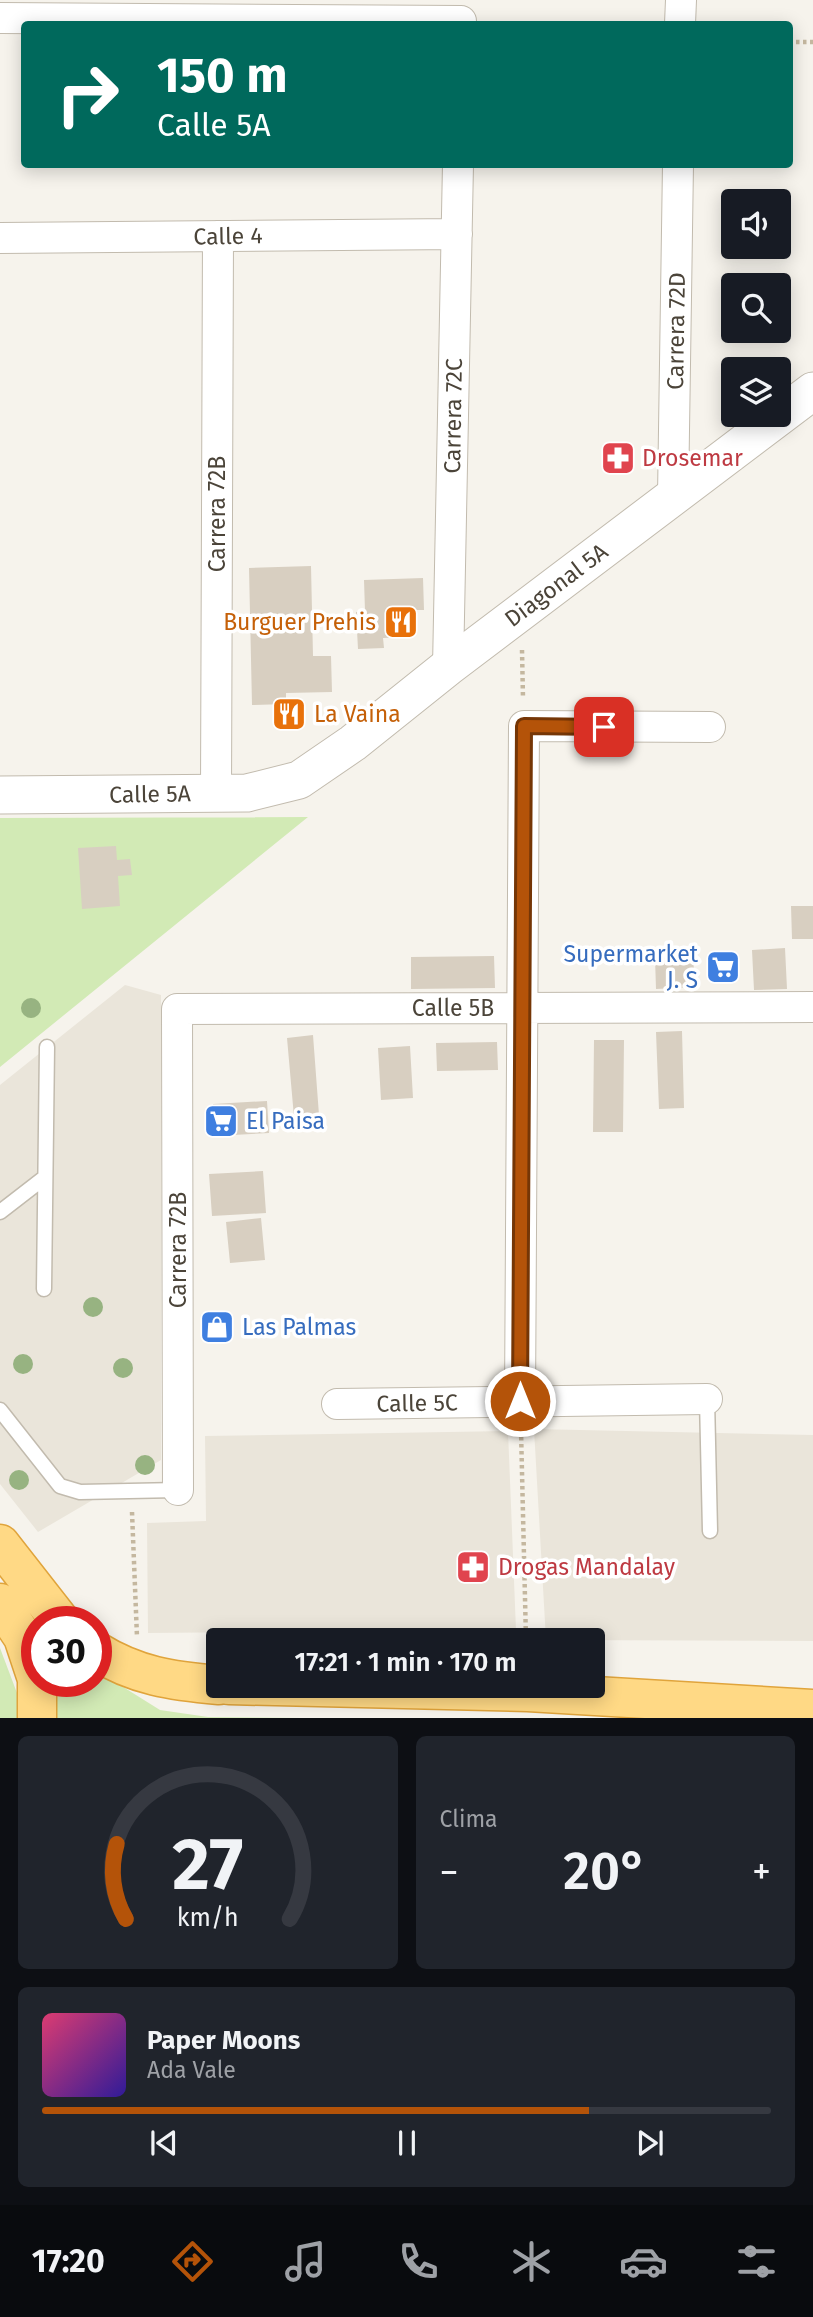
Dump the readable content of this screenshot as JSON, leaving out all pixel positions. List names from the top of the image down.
{
  "streets": {
    "street": [
      "Calle 4",
      "Carrera 72D",
      "Carrera 72C",
      "Carrera 72B",
      "Diagonal 5A",
      "Calle 5A",
      "Calle 5B",
      "Calle 5C"
    ]
  },
  "crossings": [
    ["Calle 4", "Carrera 72C"],
    ["Calle 4", "Carrera 72B"],
    ["Carrera 72D", "Diagonal 5A"],
    ["Carrera 72C", "Diagonal 5A"],
    ["Carrera 72B", "Calle 5A"],
    ["Carrera 72B", "Calle 5B"],
    ["Diagonal 5A", "Calle 5A"]
  ],
  "places": {
    "pharmacy": ["Drosemar", "Drogas Mandalay"],
    "restaurant": ["Burguer Prehis", "La Vaina"],
    "supermarket": ["Supermarket J. S", "El Paisa"],
    "shop": ["Las Palmas"]
  },
  "page": {
    "turn": ["150 m", "Calle 5A"],
    "limit": "30",
    "trip": "17:21 · 1 min · 170 m",
    "tile": "Clima",
    "heat": ["−", "20°", "+"],
    "song": ["Paper Moons", "Ada Vale"],
    "tabs": "17:20",
    "gauge": ["27", "km/h"]
  }
}
